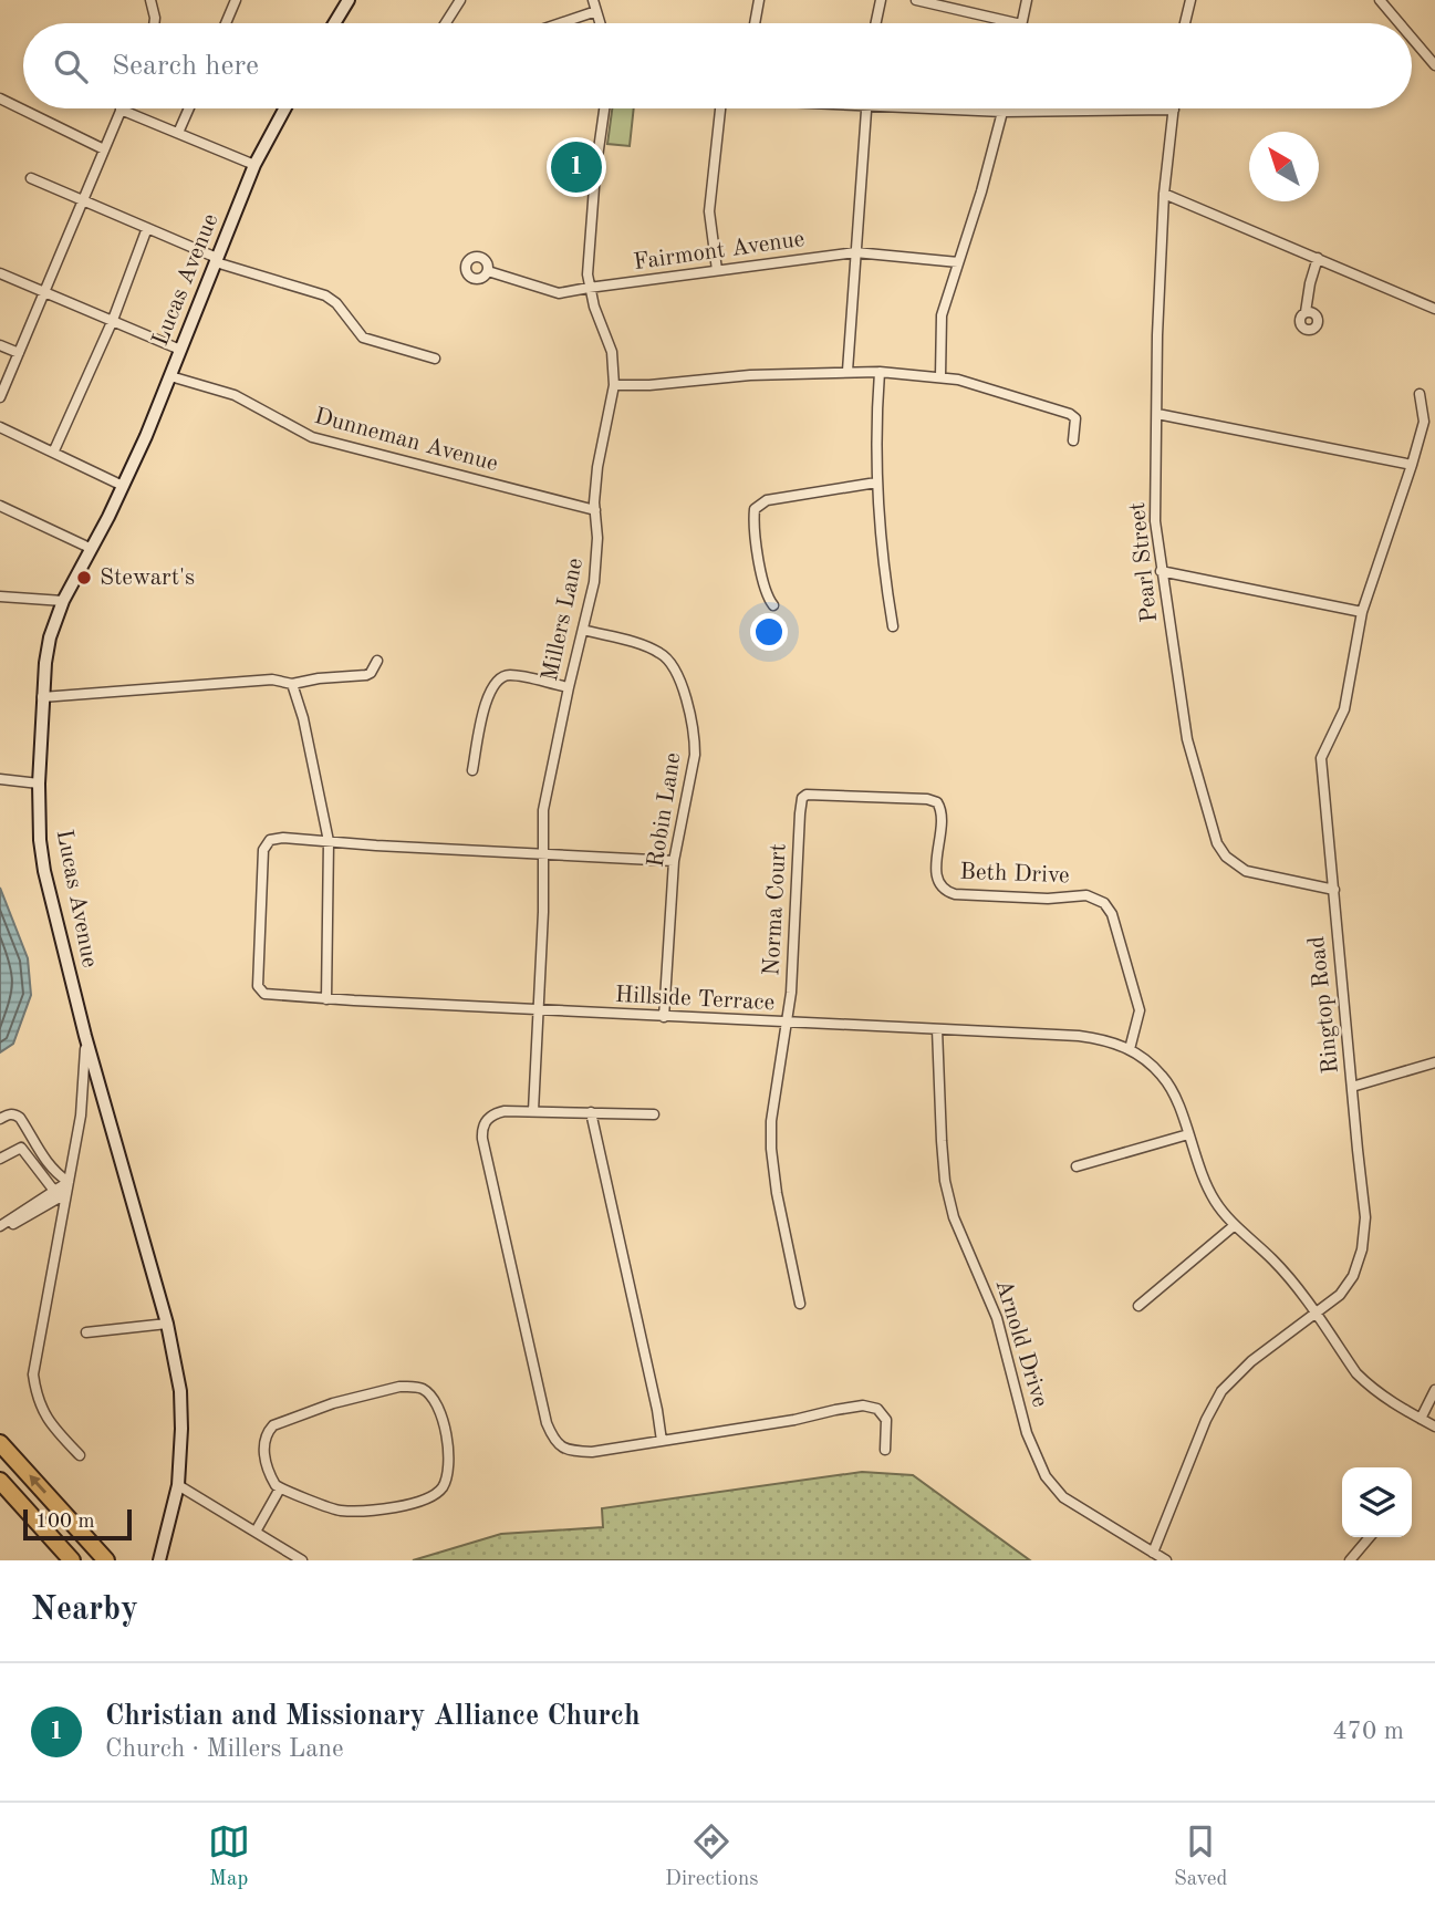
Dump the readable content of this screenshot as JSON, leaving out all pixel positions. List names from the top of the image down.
{
  "streets": {
    "street": [
      "Fairmont Avenue",
      "Lucas Avenue",
      "Dunneman Avenue",
      "Pearl Street",
      "Millers Lane",
      "Robin Lane",
      "Beth Drive",
      "Norma Court",
      "Hillside Terrace",
      "Ringtop Road",
      "Arnold Drive"
    ]
  },
  "crossings": [
    ["Fairmont Avenue", "Millers Lane"],
    ["Lucas Avenue", "Dunneman Avenue"],
    ["Dunneman Avenue", "Millers Lane"],
    ["Pearl Street", "Ringtop Road"],
    ["Millers Lane", "Robin Lane"],
    ["Millers Lane", "Hillside Terrace"],
    ["Robin Lane", "Hillside Terrace"],
    ["Beth Drive", "Norma Court"],
    ["Beth Drive", "Hillside Terrace"],
    ["Norma Court", "Hillside Terrace"],
    ["Hillside Terrace", "Arnold Drive"],
    ["Ringtop Road", "Arnold Drive"]
  ],
  "places": ["Stewart's"],
  "scale_bar": "100 m",
  "north": "top left",
  "page": {
    "search": "Search here",
    "pins": "1",
    "scale": "100 m",
    "heading": "Nearby",
    "list": [
      {
        "mark": "1",
        "name": "Christian and Missionary Alliance Church",
        "note": "Church · Millers Lane",
        "value": "470 m"
      }
    ],
    "nav": ["Map", "Directions", "Saved"]
  }
}
